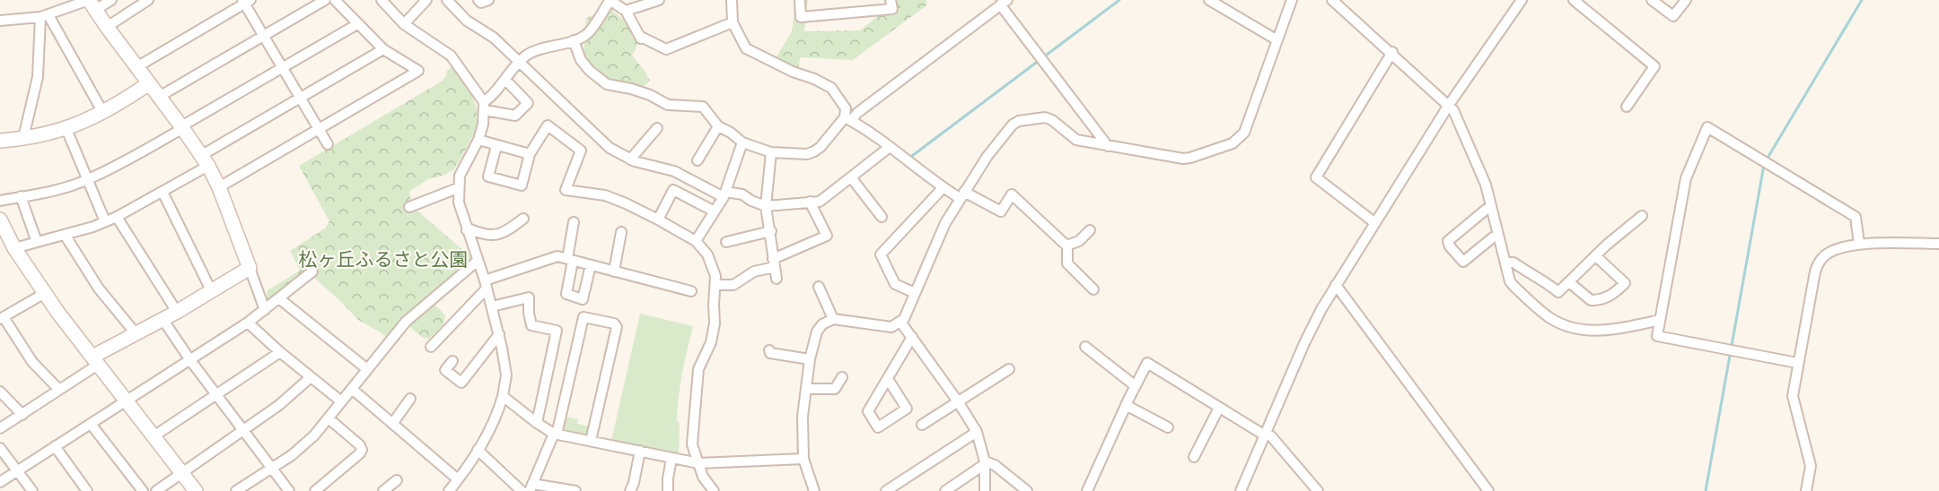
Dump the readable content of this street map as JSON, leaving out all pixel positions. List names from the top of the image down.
{
  "parks": ["松ヶ丘ふるさと公園"]
}
